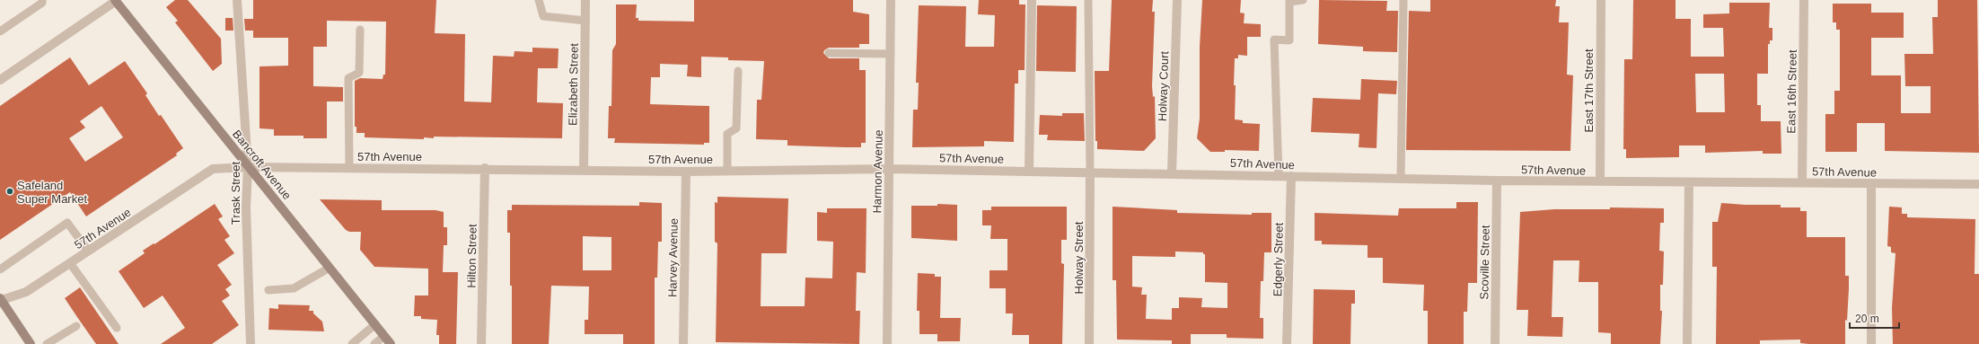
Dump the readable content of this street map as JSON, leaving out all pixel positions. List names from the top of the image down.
{
  "streets": {
    "street": [
      "Elizabeth Street",
      "Holway Court",
      "East 17th Street",
      "East 16th Street",
      "57th Avenue",
      "Bancroft Avenue",
      "Harmon Avenue",
      "Trask Street",
      "Hilton Street",
      "Harvey Avenue",
      "Holway Street",
      "Edgerly Street",
      "Scoville Street"
    ]
  },
  "crossings": [
    ["Elizabeth Street", "57th Avenue"],
    ["Holway Court", "57th Avenue"],
    ["East 17th Street", "57th Avenue"],
    ["East 16th Street", "57th Avenue"],
    ["57th Avenue", "Bancroft Avenue"],
    ["57th Avenue", "Harmon Avenue"],
    ["57th Avenue", "Trask Street"],
    ["57th Avenue", "Hilton Street"],
    ["57th Avenue", "Harvey Avenue"],
    ["57th Avenue", "Holway Street"],
    ["57th Avenue", "Edgerly Street"],
    ["57th Avenue", "Scoville Street"],
    ["Bancroft Avenue", "Trask Street"]
  ],
  "places": ["Safeland Super Market"],
  "scale_bar": "20 m"
}
